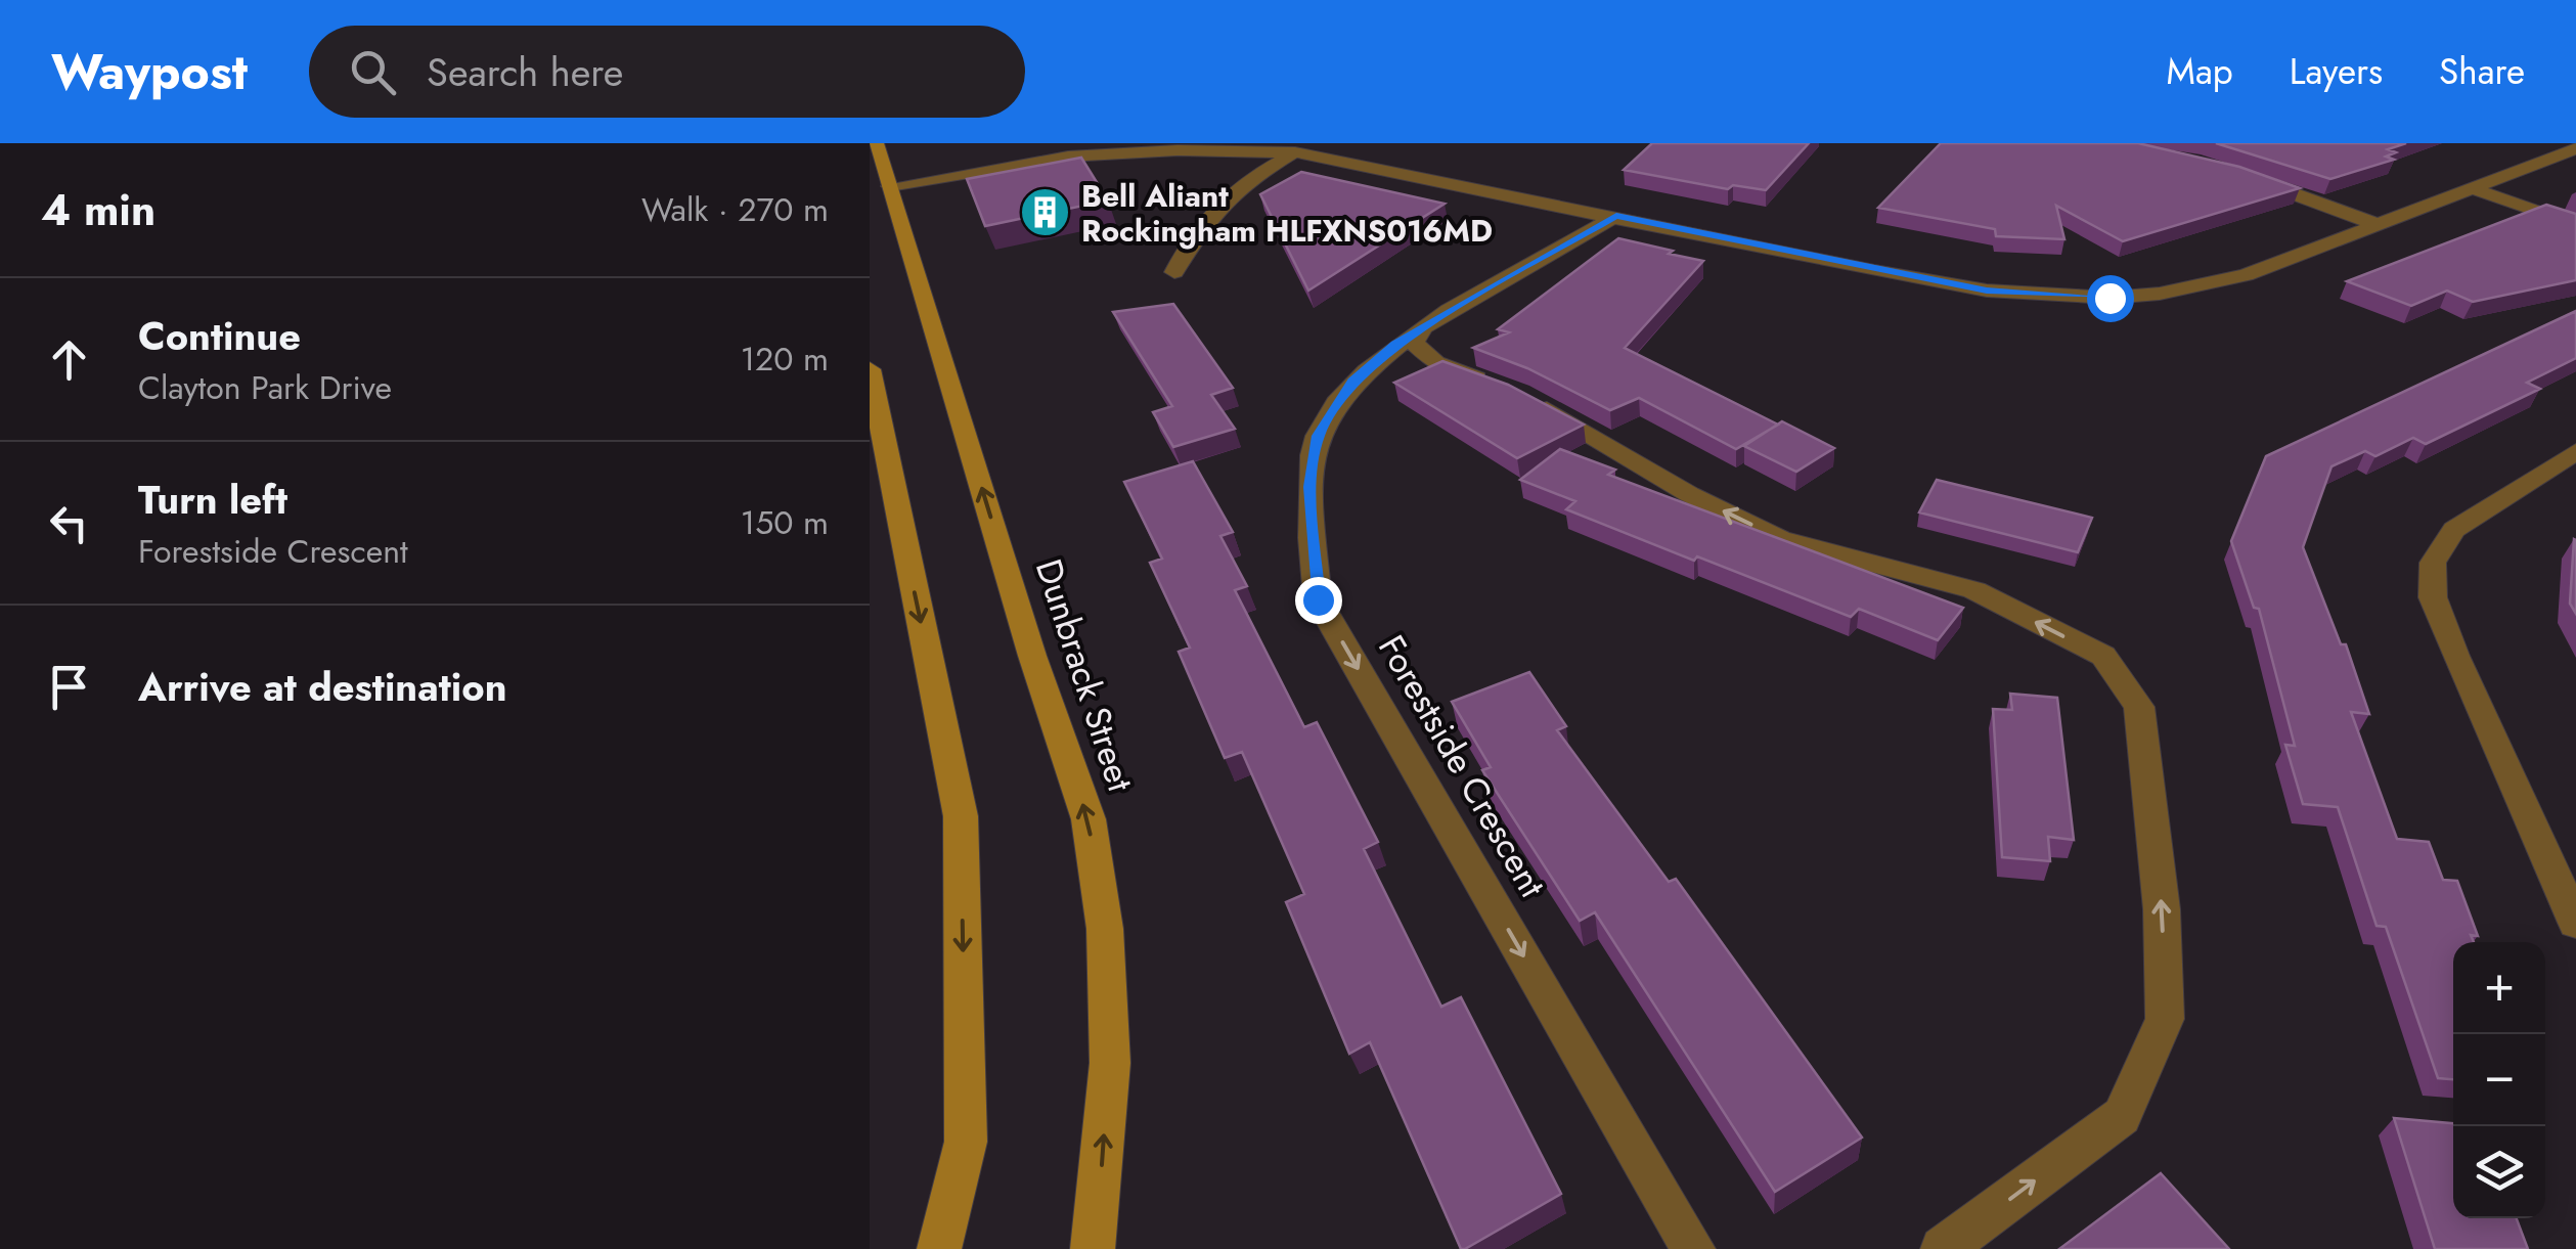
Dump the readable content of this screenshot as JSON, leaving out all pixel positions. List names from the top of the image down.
{
  "streets": {
    "main road": ["Dunbrack Street"],
    "street": ["Forestside Crescent"]
  },
  "one_way": ["Forestside Crescent"],
  "places": {
    "building": ["Bell Aliant Rockingham HLFXNS016MD"]
  },
  "page": {
    "header": "Waypost",
    "search": "Search here",
    "nav": ["Map", "Layers", "Share"],
    "heading": ["4 min", "Walk · 270 m"],
    "list": [
      ["Continue", "Clayton Park Drive", "120 m"],
      ["Turn left", "Forestside Crescent", "150 m"],
      "Arrive at destination"
    ],
    "map_buttons": ["+", "−"]
  }
}
